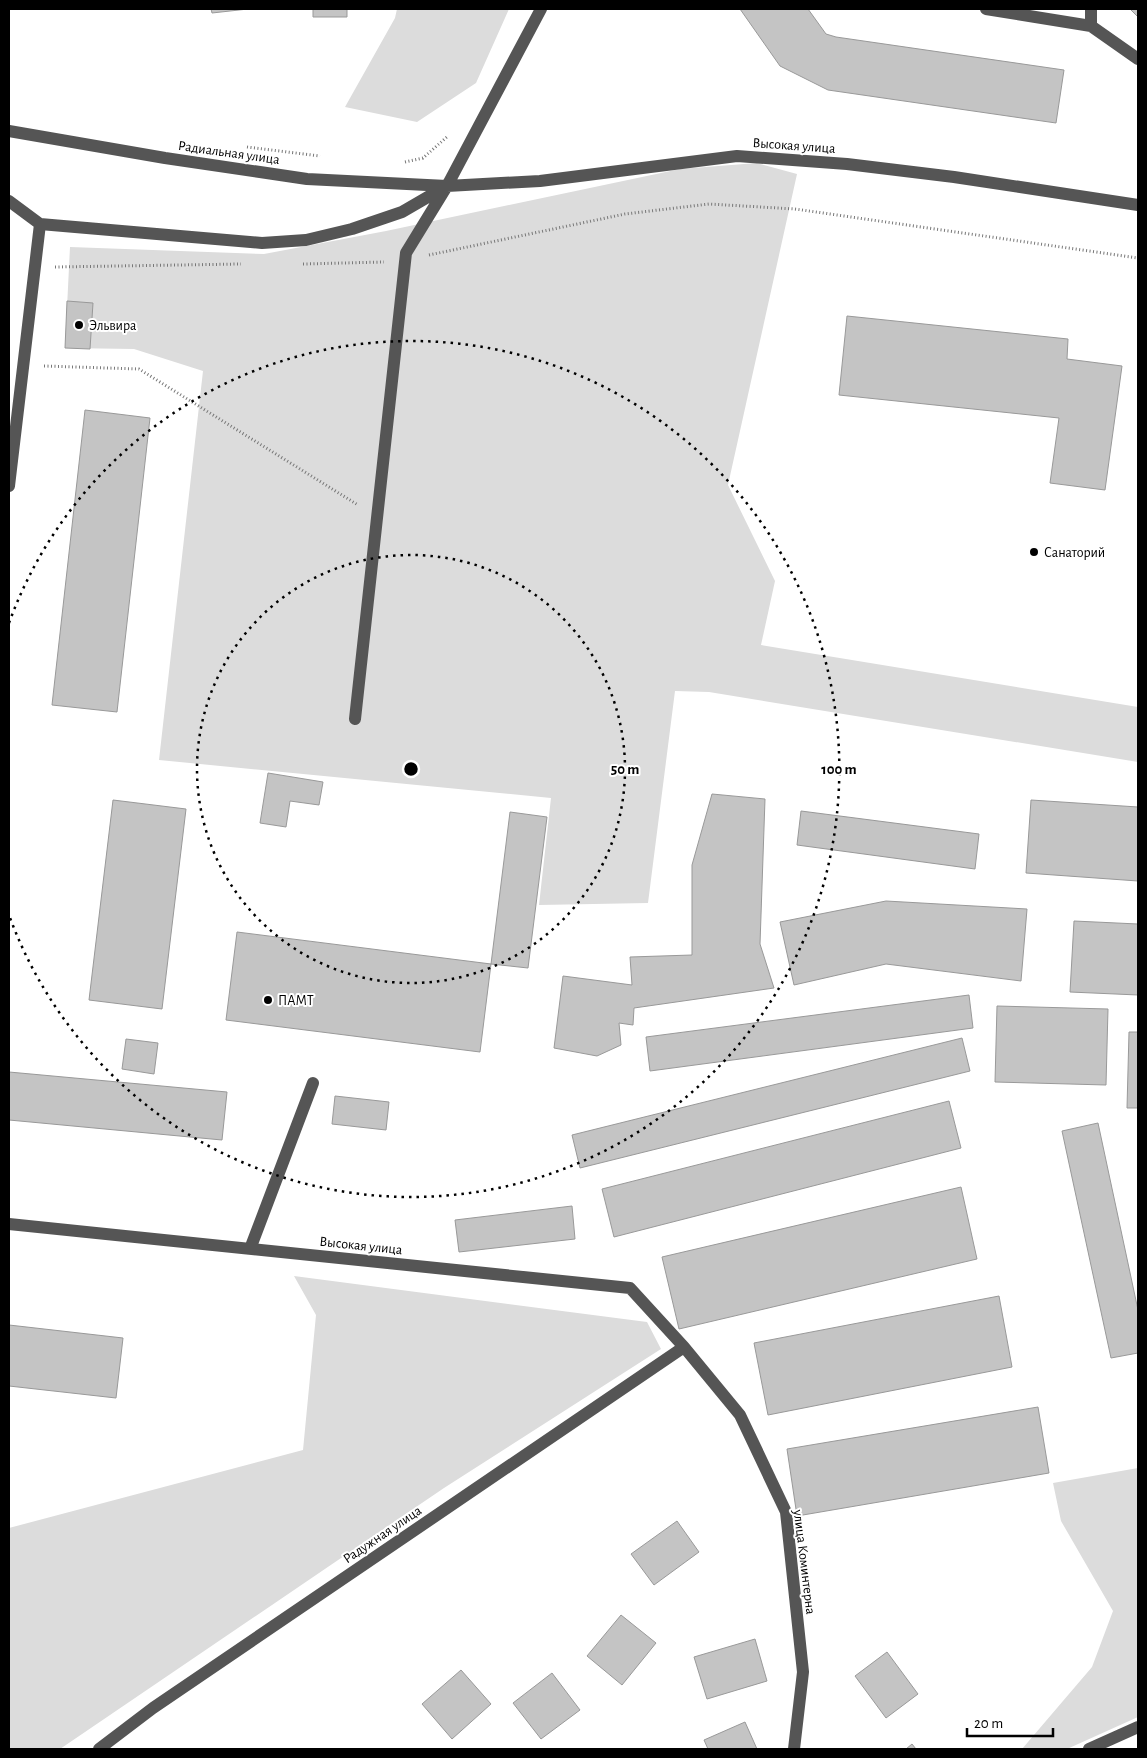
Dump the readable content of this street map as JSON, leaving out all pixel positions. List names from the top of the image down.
{
  "streets": {
    "street": [
      "Высокая улица",
      "Радиальная улица",
      "Радужная улица",
      "улица Коминтерна"
    ]
  },
  "crossings": [
    ["Высокая улица", "Радиальная улица"],
    ["Высокая улица", "Радужная улица"],
    ["Высокая улица", "улица Коминтерна"],
    ["Радужная улица", "улица Коминтерна"]
  ],
  "places": ["Эльвира", "Санаторий", "ПАМТ"],
  "scale_bar": "20 m",
  "rings": ["50 m", "100 m"]
}
